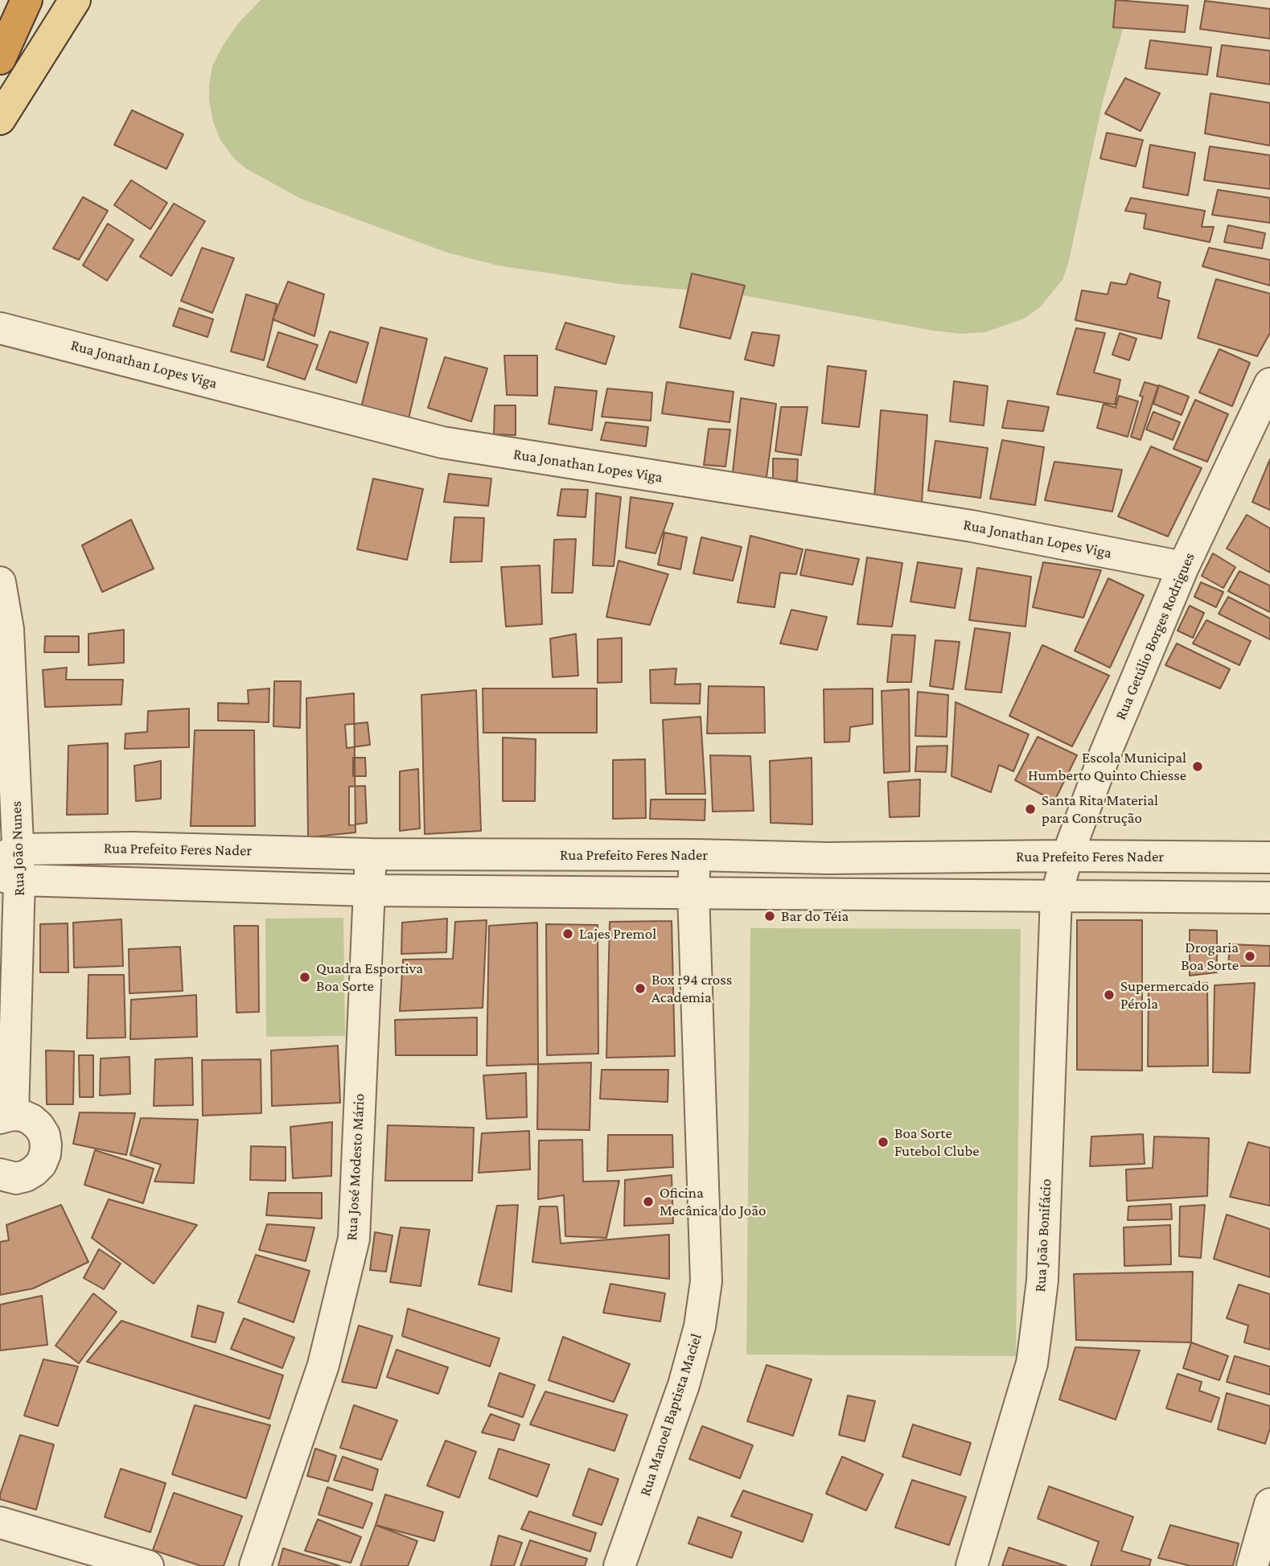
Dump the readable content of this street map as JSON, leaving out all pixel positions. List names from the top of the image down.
{
  "streets": {
    "street": [
      "Rua Jonathan Lopes Viga",
      "Rua Getúlio Borges Rodrigues",
      "Rua João Nunes",
      "Rua Prefeito Feres Nader",
      "Rua José Modesto Mário",
      "Rua João Bonifácio",
      "Rua Manoel Baptista Maciel"
    ]
  },
  "crossings": [
    ["Rua Jonathan Lopes Viga", "Rua Getúlio Borges Rodrigues"],
    ["Rua Getúlio Borges Rodrigues", "Rua Prefeito Feres Nader"],
    ["Rua Getúlio Borges Rodrigues", "Rua João Bonifácio"],
    ["Rua João Nunes", "Rua Prefeito Feres Nader"],
    ["Rua Prefeito Feres Nader", "Rua José Modesto Mário"],
    ["Rua Prefeito Feres Nader", "Rua Manoel Baptista Maciel"]
  ],
  "places": [
    "Escola Municipal Humberto Quinto Chiesse",
    "Santa Rita Material para Construção",
    "Bar do Téia",
    "Lajes Premol",
    "Drogaria Boa Sorte",
    "Quadra Esportiva Boa Sorte",
    "Box r94 cross Academia",
    "Supermercado Pérola",
    "Boa Sorte Futebol Clube",
    "Oficina Mecânica do João"
  ]
}
